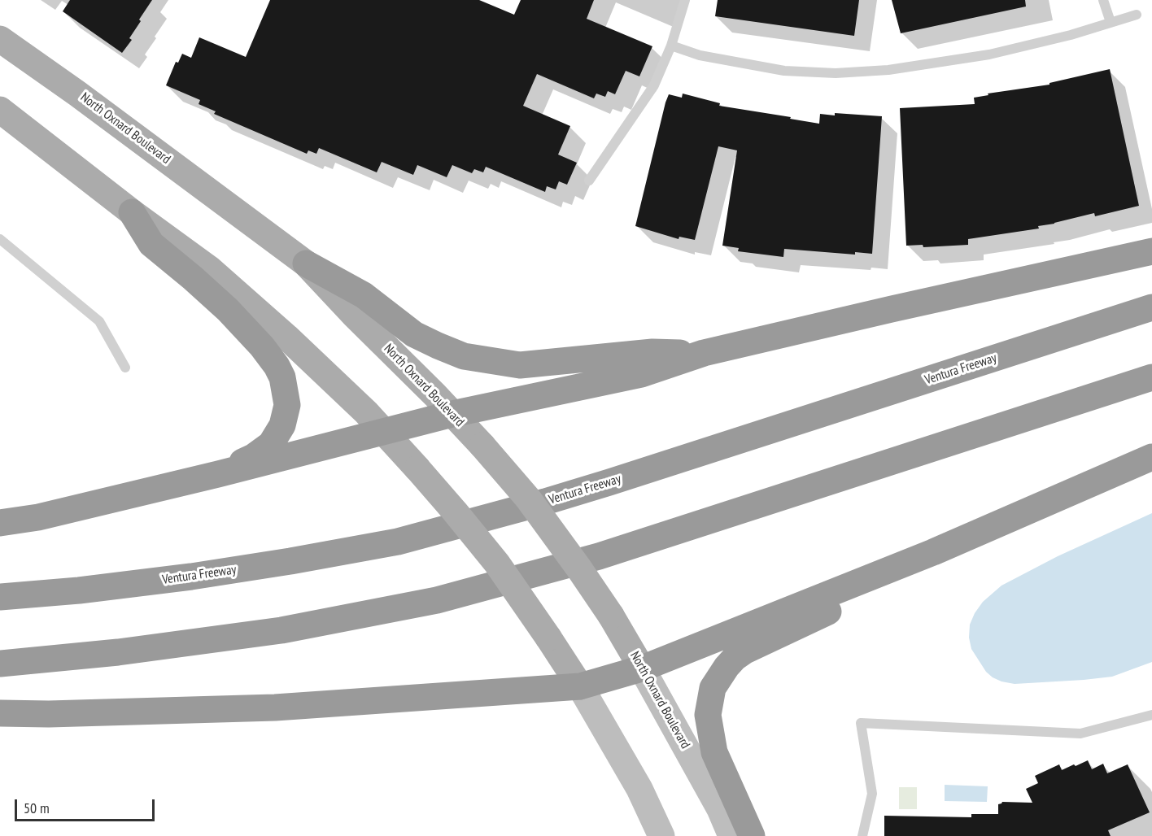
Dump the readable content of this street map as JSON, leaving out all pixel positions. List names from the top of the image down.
{
  "streets": {
    "highway": ["Ventura Freeway"],
    "main road": ["North Oxnard Boulevard"]
  },
  "scale_bar": "50 m"
}
